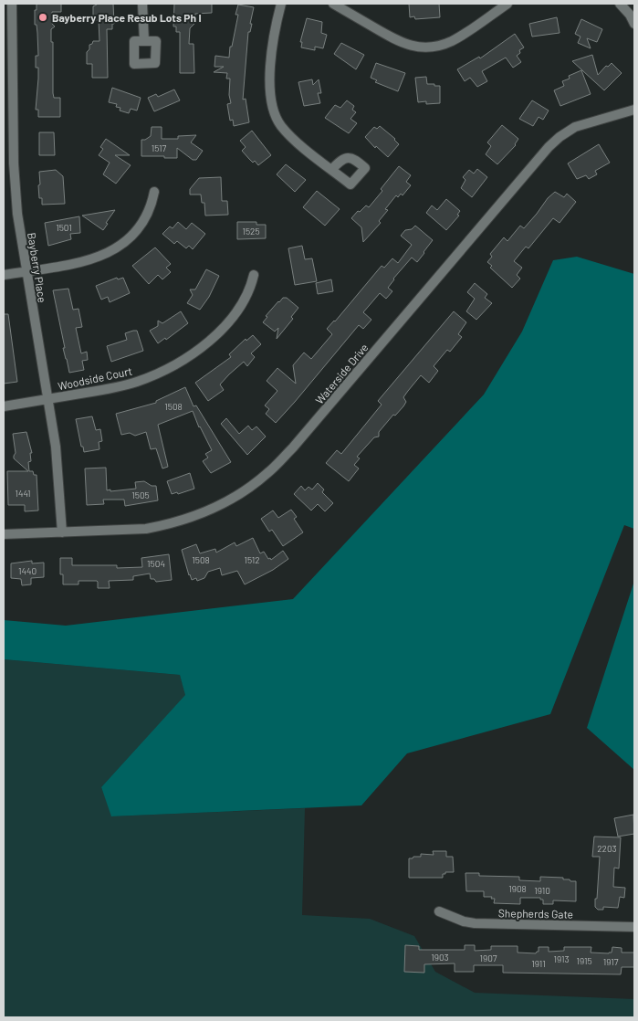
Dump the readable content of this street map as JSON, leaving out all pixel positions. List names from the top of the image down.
{
  "streets": {
    "street": [
      "Bayberry Place",
      "Waterside Drive",
      "Woodside Court",
      "Shepherds Gate"
    ]
  },
  "crossings": [
    ["Bayberry Place", "Waterside Drive"],
    ["Bayberry Place", "Woodside Court"]
  ],
  "places": ["Bayberry Place Resub Lots Ph I"],
  "house_numbers": [
    "1517",
    "1501",
    "1525",
    "1508",
    "1441",
    "1505",
    "1508",
    "1512",
    "1504",
    "1440",
    "2203",
    "1908",
    "1910",
    "1903",
    "1907",
    "1913",
    "1915",
    "1917",
    "1911"
  ]
}
